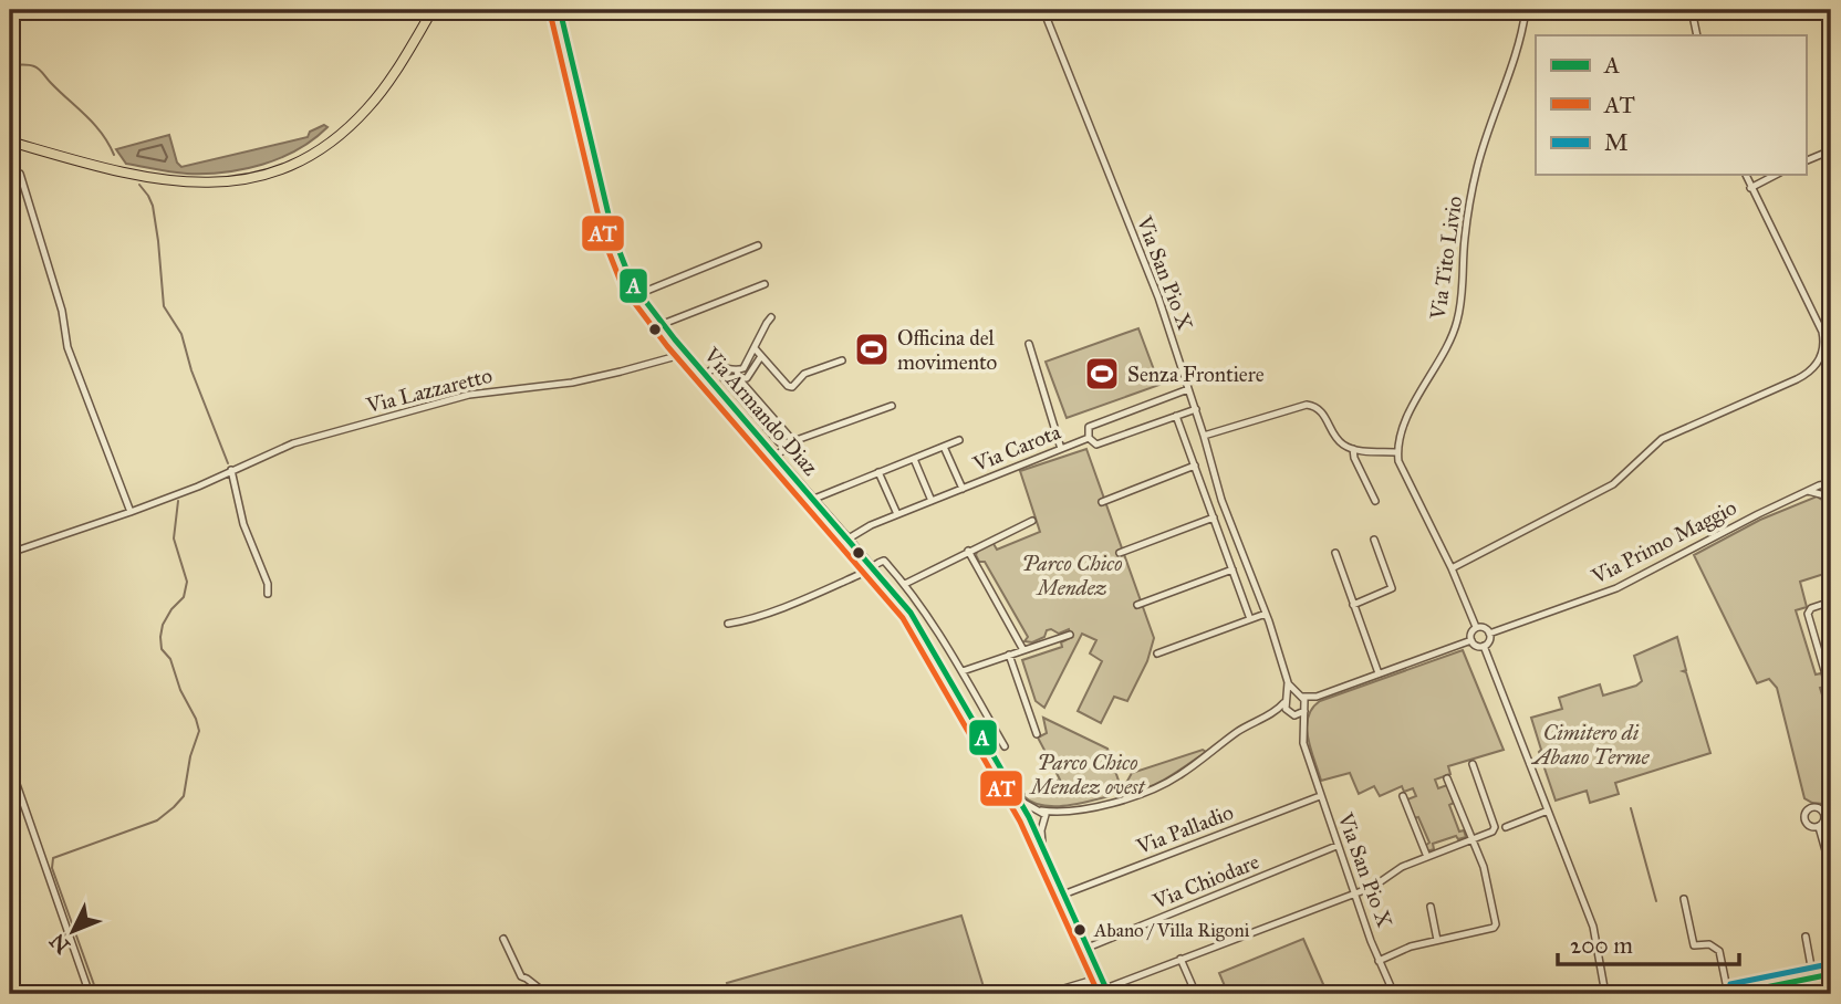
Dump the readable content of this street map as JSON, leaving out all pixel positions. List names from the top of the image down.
{
  "streets": {
    "street": [
      "Via Tito Livio",
      "Via San Pio X",
      "Via Lazzaretto",
      "Via Armando Diaz",
      "Via Carota",
      "Via Primo Maggio",
      "Via Palladio",
      "Via Chiodare"
    ]
  },
  "crossings": [
    ["Via San Pio X", "Via Carota"],
    ["Via San Pio X", "Via Palladio"],
    ["Via San Pio X", "Via Chiodare"],
    ["Via Lazzaretto", "Via Armando Diaz"],
    ["Via Armando Diaz", "Via Carota"]
  ],
  "parks": ["Parco Chico Mendez", "Cimitero di Abano Terme", "Parco Chico Mendez ovest"],
  "places": {
    "sports": ["Officina del movimento", "Senza Frontiere"],
    "other": ["Abano / Villa Rigoni"]
  },
  "lines": ["transit line A", "transit line AT", "transit line M"],
  "legend": ["A", "AT", "M"],
  "scale_bar": "200 m",
  "north": "bottom left"
}
